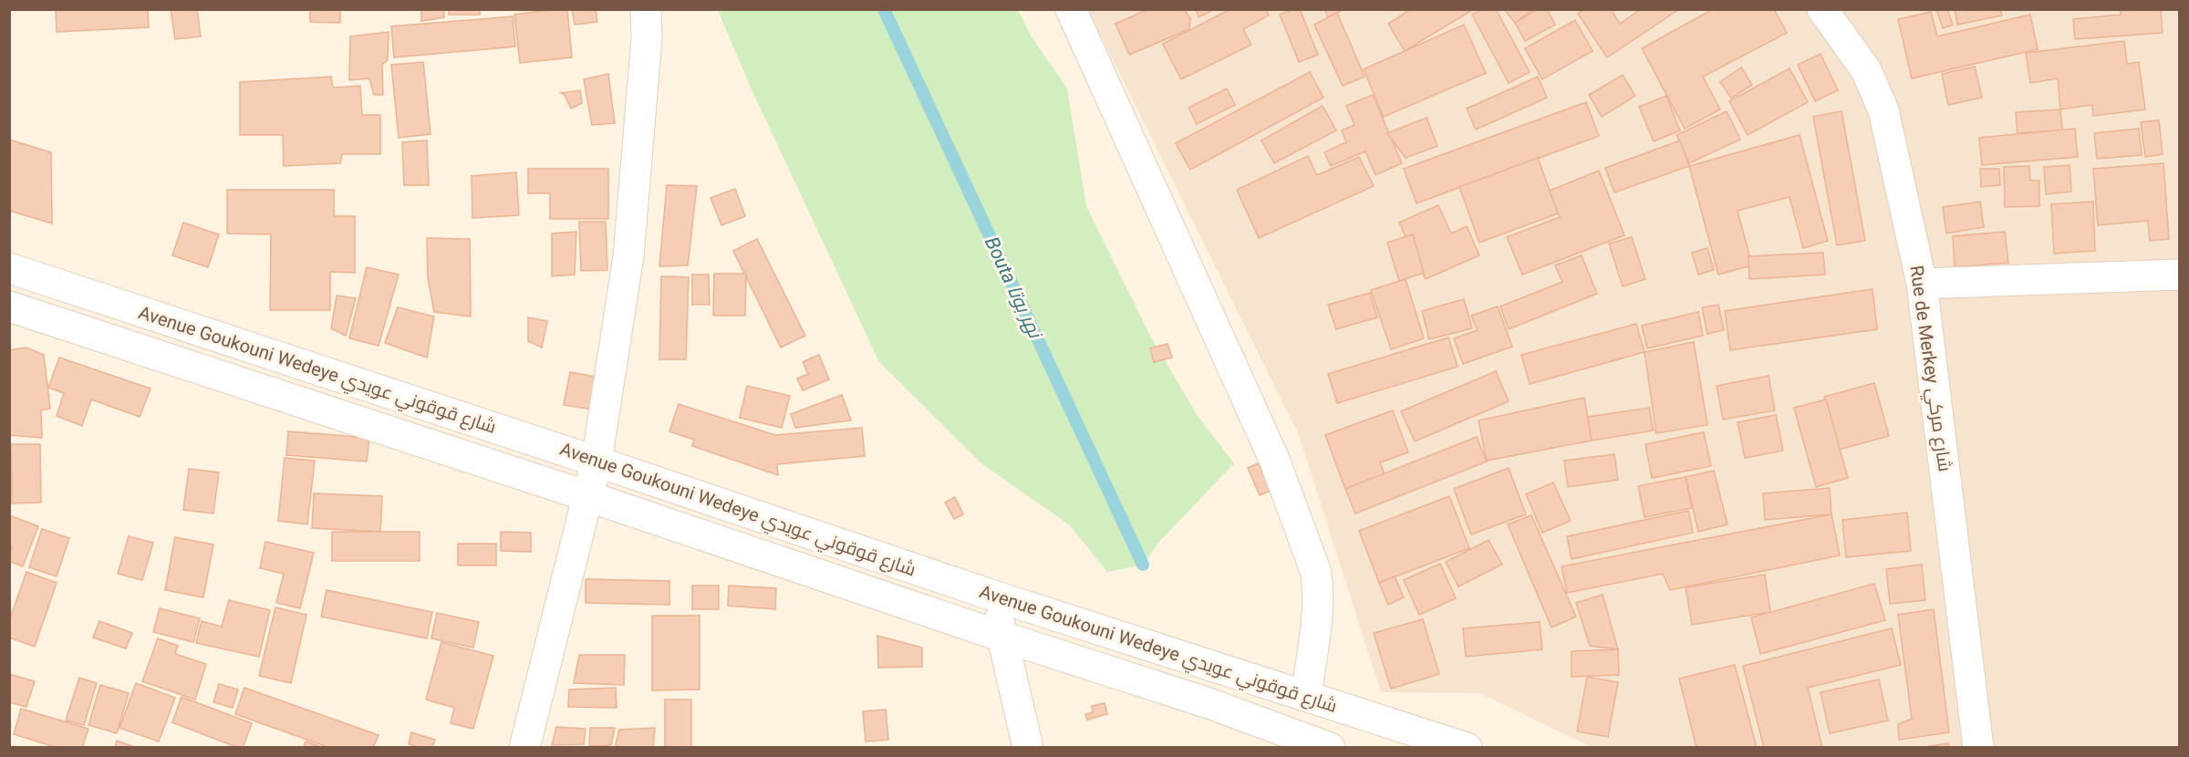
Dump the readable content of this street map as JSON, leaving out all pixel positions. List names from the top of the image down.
{
  "streets": {
    "street": ["Rue de Merkey شارع مركي", "Avenue Goukouni Wedeye شارع قوقوني عويدي"]
  },
  "water": ["Bouta نهر بوتا"]
}
